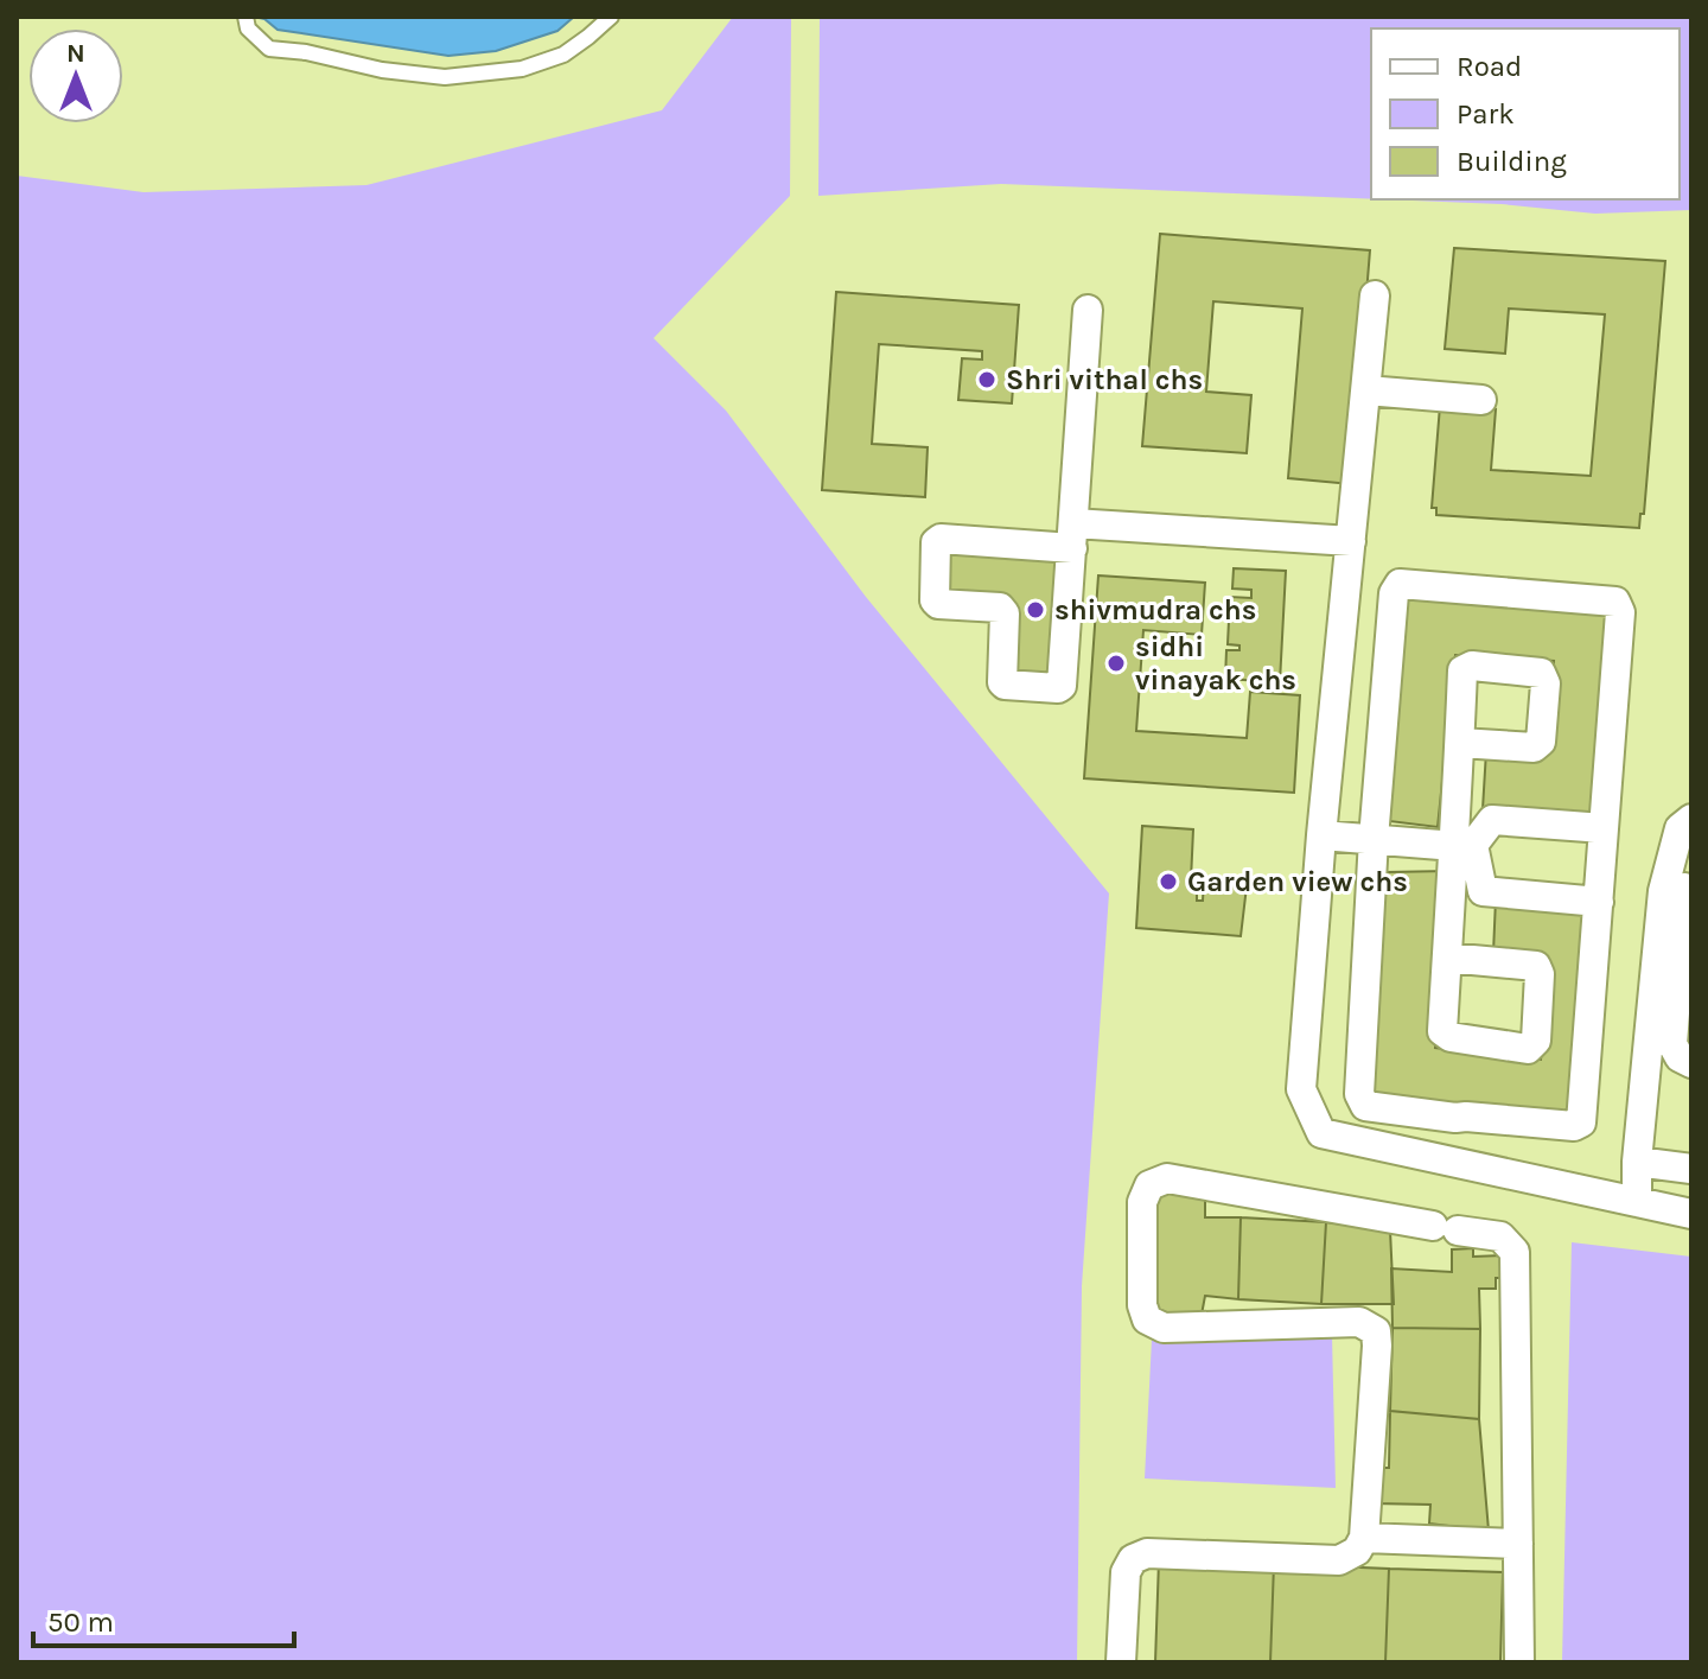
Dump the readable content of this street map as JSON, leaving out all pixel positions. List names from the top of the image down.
{
  "places": [
    "Shri vithal chs",
    "shivmudra chs",
    "sidhi vinayak chs",
    "Garden view chs"
  ],
  "legend": ["Road", "Park", "Building"],
  "scale_bar": "50 m",
  "north": "top"
}
